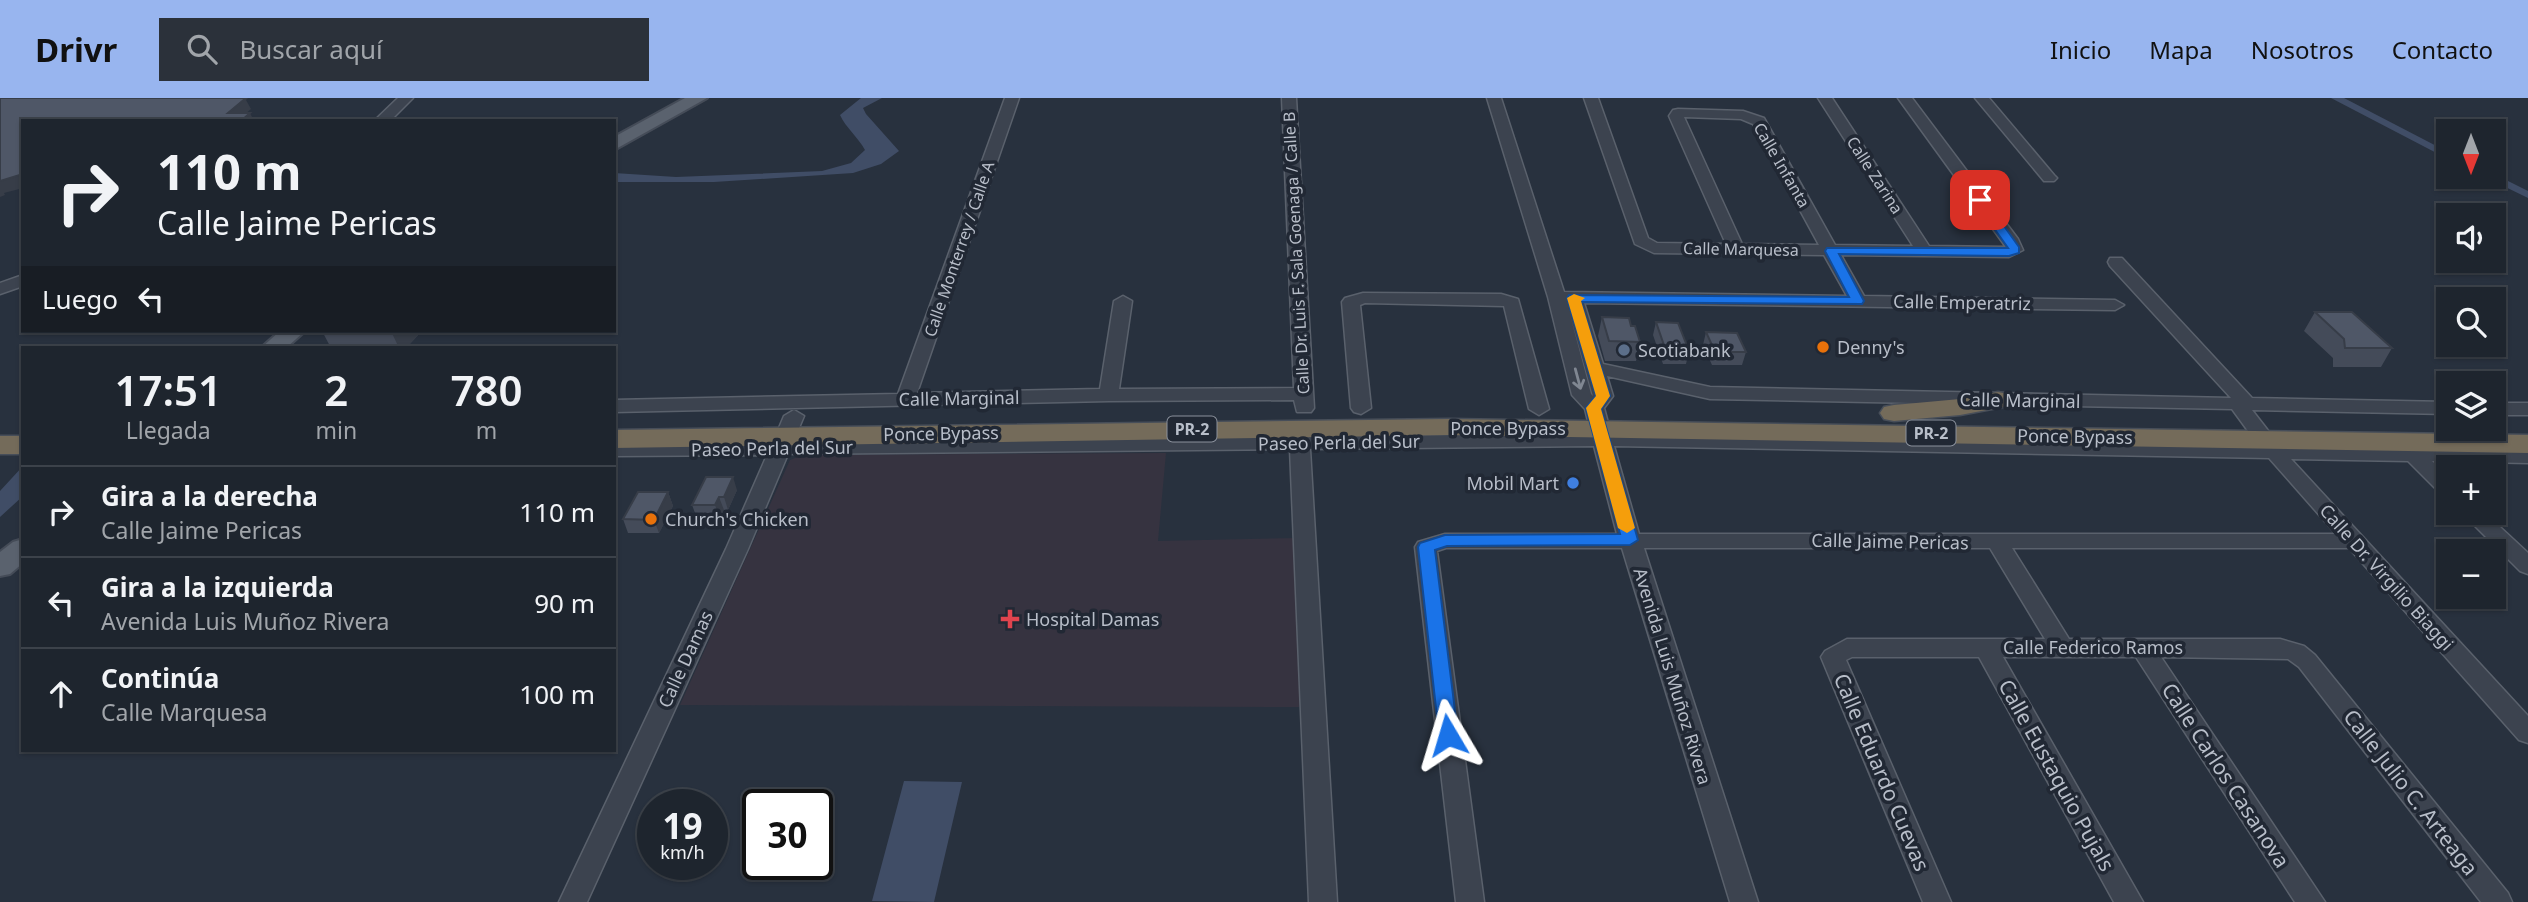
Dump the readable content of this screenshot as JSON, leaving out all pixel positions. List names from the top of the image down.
{
  "streets": {
    "highway": ["Ponce Bypass", "PR-2"],
    "street": [
      "Calle Infanta",
      "Calle Zarina",
      "Calle Monterrey / Calle A",
      "Calle Marquesa",
      "Calle Dr. Luis F. Sala Goenaga / Calle B",
      "Calle Emperatriz",
      "Calle Marginal",
      "Paseo Perla del Sur",
      "Calle Jaime Pericas",
      "Calle Dr. Virgilio Biaggi",
      "Calle Federico Ramos",
      "Calle Damas",
      "Avenida Luis Muñoz Rivera",
      "Calle Eduardo Cuevas",
      "Calle Eustaquio Pujals",
      "Calle Carlos Casanova",
      "Calle Julio C. Arteaga"
    ]
  },
  "crossings": [
    ["Calle Infanta", "Calle Marquesa"],
    ["Calle Infanta", "Calle Emperatriz"],
    ["Calle Zarina", "Calle Marquesa"],
    ["Calle Monterrey / Calle A", "Calle Marginal"],
    ["Calle Dr. Luis F. Sala Goenaga / Calle B", "Calle Marginal"],
    ["Calle Dr. Luis F. Sala Goenaga / Calle B", "Ponce Bypass"],
    ["Calle Marginal", "Ponce Bypass"],
    ["Calle Marginal", "Calle Dr. Virgilio Biaggi"],
    ["Ponce Bypass", "Paseo Perla del Sur"],
    ["Ponce Bypass", "Calle Dr. Virgilio Biaggi"],
    ["Ponce Bypass", "Calle Damas"],
    ["Ponce Bypass", "Avenida Luis Muñoz Rivera"],
    ["Paseo Perla del Sur", "Calle Damas"],
    ["Paseo Perla del Sur", "Avenida Luis Muñoz Rivera"],
    ["Calle Jaime Pericas", "Calle Dr. Virgilio Biaggi"],
    ["Calle Jaime Pericas", "Avenida Luis Muñoz Rivera"],
    ["Calle Federico Ramos", "Calle Eduardo Cuevas"],
    ["Calle Federico Ramos", "Calle Eustaquio Pujals"],
    ["Calle Federico Ramos", "Calle Carlos Casanova"],
    ["Calle Federico Ramos", "Calle Julio C. Arteaga"]
  ],
  "places": {
    "other": [
      "Denny's",
      "Scotiabank",
      "Mobil Mart",
      "Church's Chicken"
    ],
    "health": ["Hospital Damas"]
  },
  "north": "bottom",
  "page": {
    "header": "Drivr",
    "search": "Buscar aquí",
    "nav": [
      "Inicio",
      "Mapa",
      "Nosotros",
      "Contacto"
    ],
    "map_buttons": ["+", "−"],
    "turn": ["110 m", "Calle Jaime Pericas"],
    "then": "Luego",
    "eta": [
      "17:51",
      "Llegada",
      "2",
      "min",
      "780",
      "m"
    ],
    "list": [
      {
        "name": "Gira a la derecha",
        "note": "Calle Jaime Pericas",
        "value": "110 m"
      },
      {
        "name": "Gira a la izquierda",
        "note": "Avenida Luis Muñoz Rivera",
        "value": "90 m"
      },
      {
        "name": "Continúa",
        "note": "Calle Marquesa",
        "value": "100 m"
      }
    ],
    "speed": "19 km/h",
    "limit": "30"
  }
}
